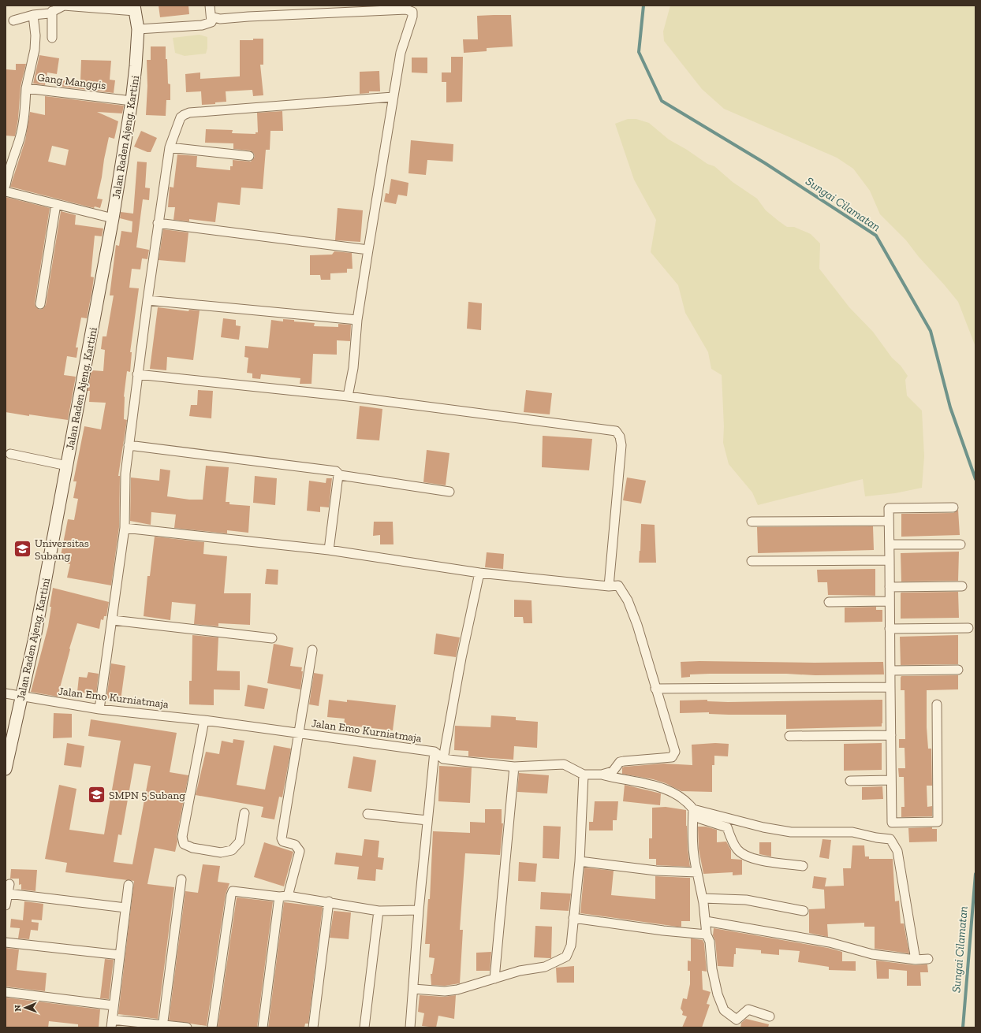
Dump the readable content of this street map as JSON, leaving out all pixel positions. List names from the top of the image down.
{
  "streets": {
    "main road": ["Jalan Raden Ajeng. Kartini"],
    "street": ["Gang Manggis", "Jalan Emo Kurniatmaja"]
  },
  "crossings": [
    ["Gang Manggis", "Jalan Raden Ajeng. Kartini"],
    ["Jalan Raden Ajeng. Kartini", "Jalan Emo Kurniatmaja"]
  ],
  "water": ["Sungai Cilamatan"],
  "places": {
    "school or university": ["Universitas Subang", "SMPN 5 Subang"]
  },
  "north": "left"
}
